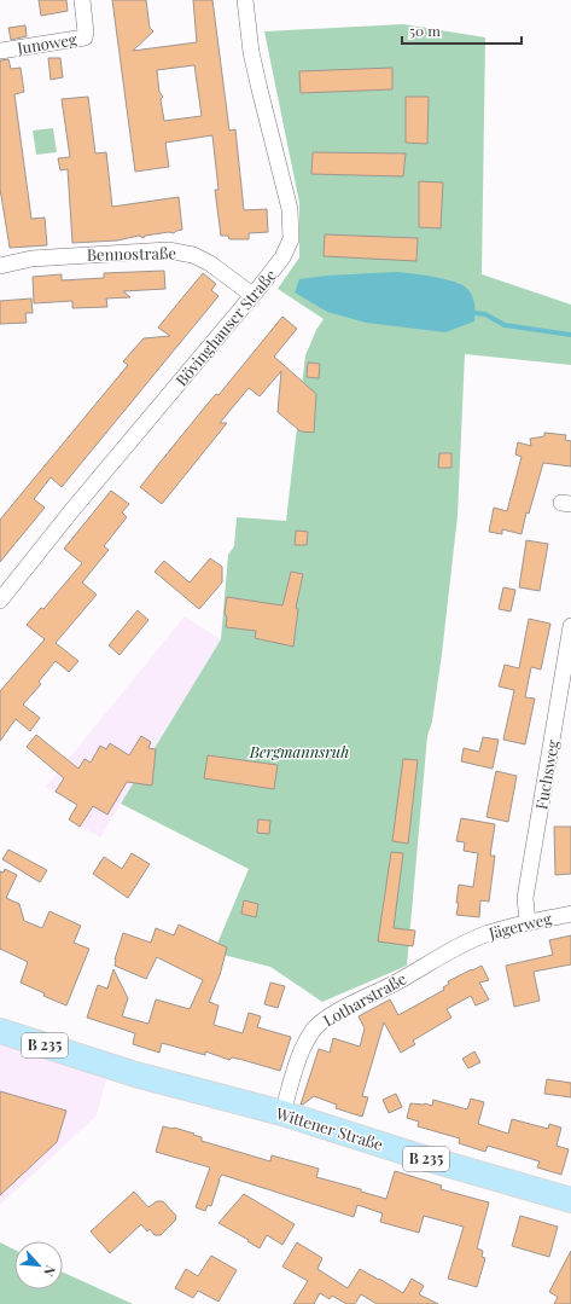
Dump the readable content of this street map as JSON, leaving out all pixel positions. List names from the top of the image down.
{
  "streets": {
    "main road": ["B 235", "Wittener Straße"],
    "street": [
      "Junoweg",
      "Bennostraße",
      "Bövinghauser Straße",
      "Fuchsweg",
      "Jägerweg",
      "Lotharstraße"
    ]
  },
  "crossings": [
    ["Bennostraße", "Bövinghauser Straße"],
    ["Fuchsweg", "Jägerweg"],
    ["Jägerweg", "Lotharstraße"],
    ["Lotharstraße", "Wittener Straße"]
  ],
  "parks": ["Bergmannsruh"],
  "scale_bar": "50 m",
  "north": "bottom right"
}
